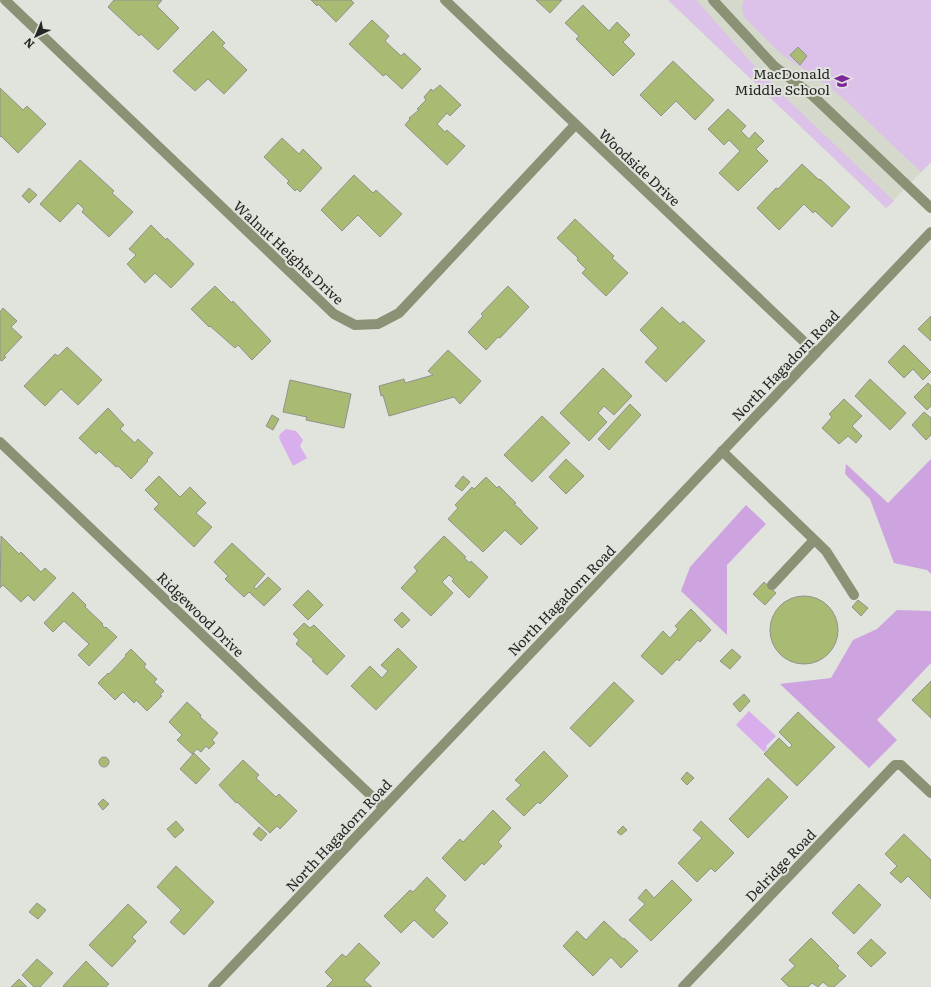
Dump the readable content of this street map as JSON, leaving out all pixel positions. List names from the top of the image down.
{
  "streets": {
    "street": [
      "Woodside Drive",
      "Walnut Heights Drive",
      "North Hagadorn Road",
      "Ridgewood Drive",
      "Delridge Road"
    ]
  },
  "crossings": [
    ["Woodside Drive", "Walnut Heights Drive"],
    ["Woodside Drive", "North Hagadorn Road"],
    ["North Hagadorn Road", "Ridgewood Drive"]
  ],
  "places": {
    "school or university": ["MacDonald Middle School"]
  },
  "north": "bottom left"
}
